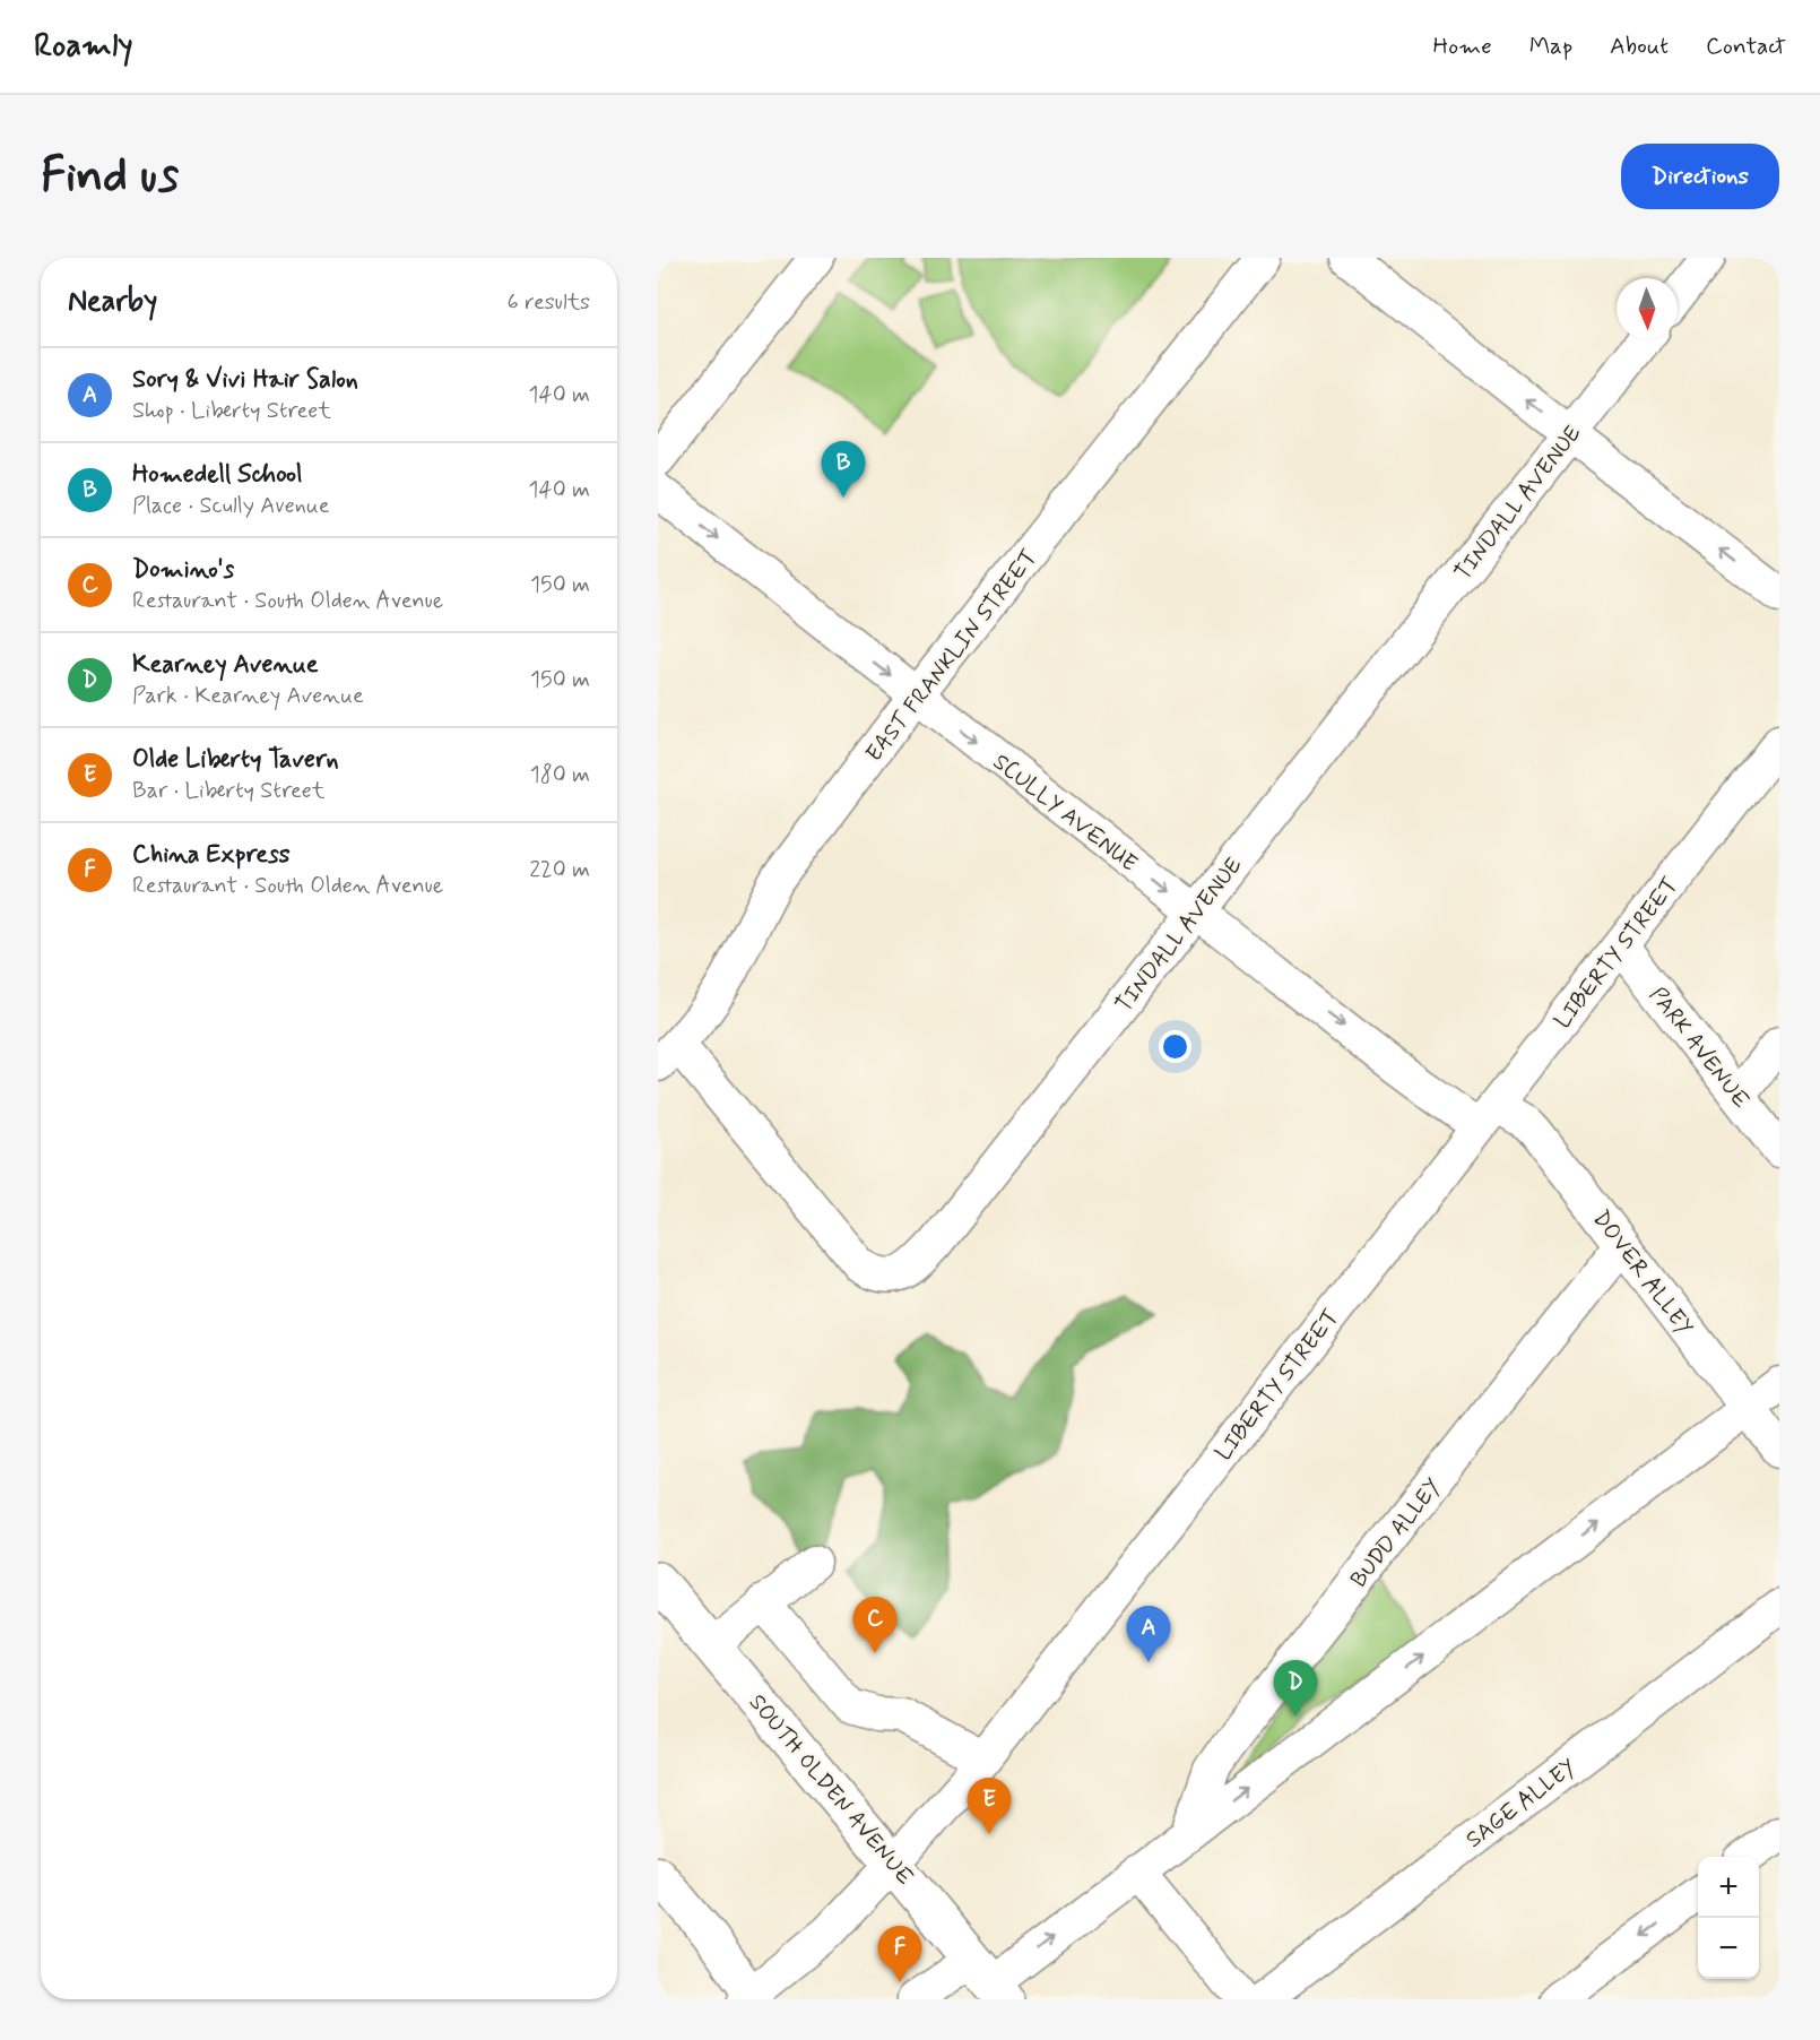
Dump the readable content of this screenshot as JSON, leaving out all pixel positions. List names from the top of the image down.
{
  "streets": {
    "main road": ["SOUTH OLDEN AVENUE"],
    "street": [
      "TINDALL AVENUE",
      "EAST FRANKLIN STREET",
      "SCULLY AVENUE",
      "LIBERTY STREET",
      "PARK AVENUE",
      "DOVER ALLEY",
      "BUDD ALLEY",
      "SAGE ALLEY"
    ]
  },
  "crossings": [
    ["TINDALL AVENUE", "EAST FRANKLIN STREET"],
    ["TINDALL AVENUE", "SCULLY AVENUE"],
    ["EAST FRANKLIN STREET", "SCULLY AVENUE"],
    ["SCULLY AVENUE", "LIBERTY STREET"],
    ["SCULLY AVENUE", "DOVER ALLEY"],
    ["LIBERTY STREET", "PARK AVENUE"],
    ["LIBERTY STREET", "DOVER ALLEY"],
    ["LIBERTY STREET", "SOUTH OLDEN AVENUE"],
    ["DOVER ALLEY", "BUDD ALLEY"]
  ],
  "one_way": ["SCULLY AVENUE"],
  "north": "bottom",
  "page": {
    "header": "Roamly",
    "nav": [
      "Home",
      "Map",
      "About",
      "Contact"
    ],
    "buttons": "Directions",
    "title": "Find us",
    "heading": ["Nearby", "6 results"],
    "list": [
      {
        "mark": "A",
        "name": "Sory & Vivi Hair Salon",
        "note": "Shop · Liberty Street",
        "value": "140 m"
      },
      {
        "mark": "B",
        "name": "Homedell School",
        "note": "Place · Scully Avenue",
        "value": "140 m"
      },
      {
        "mark": "C",
        "name": "Domino's",
        "note": "Restaurant · South Olden Avenue",
        "value": "150 m"
      },
      {
        "mark": "D",
        "name": "Kearney Avenue",
        "note": "Park · Kearney Avenue",
        "value": "150 m"
      },
      {
        "mark": "E",
        "name": "Olde Liberty Tavern",
        "note": "Bar · Liberty Street",
        "value": "180 m"
      },
      {
        "mark": "F",
        "name": "China Express",
        "note": "Restaurant · South Olden Avenue",
        "value": "220 m"
      }
    ],
    "pins": [
      "B",
      "C",
      "A",
      "D",
      "E",
      "F"
    ],
    "map_buttons": ["+", "−"]
  }
}
